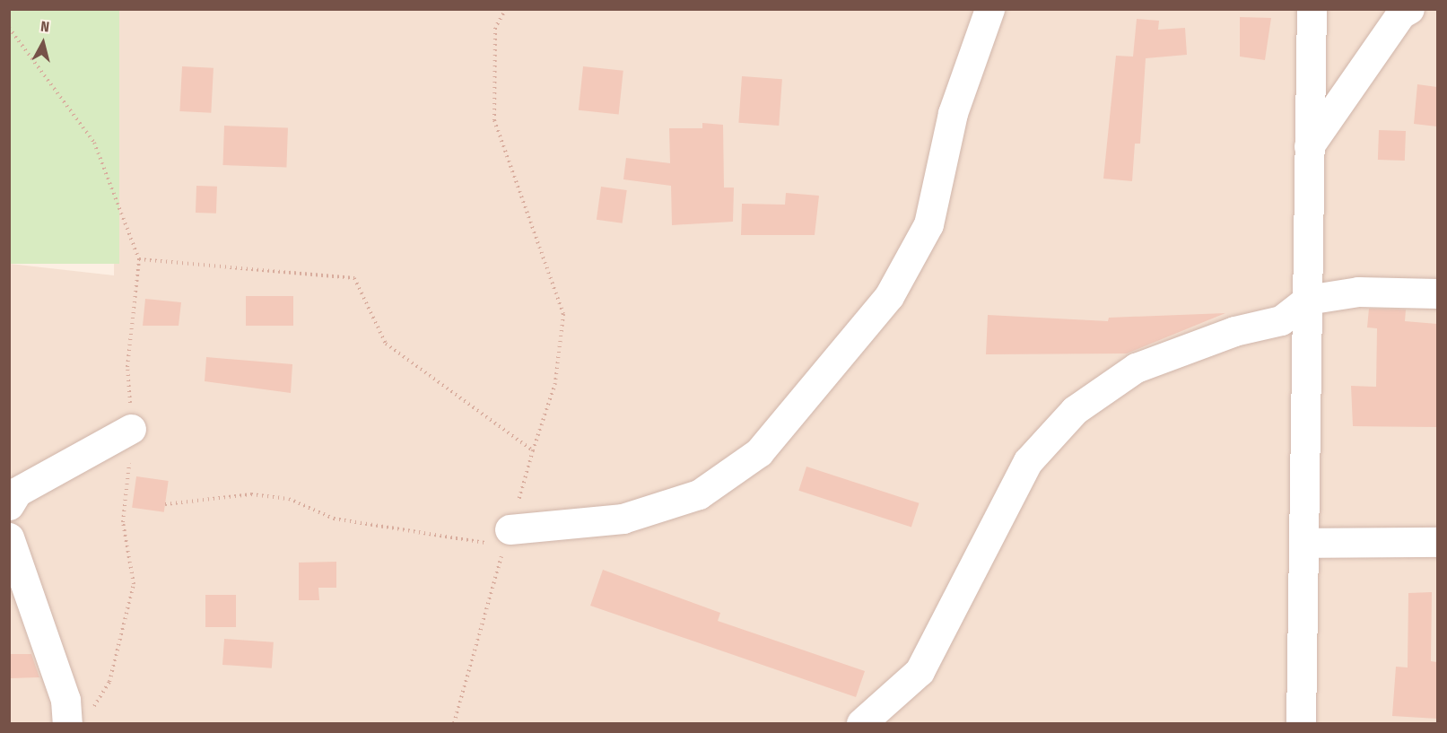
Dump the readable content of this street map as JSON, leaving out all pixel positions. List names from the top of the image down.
{
  "north": "top"
}
